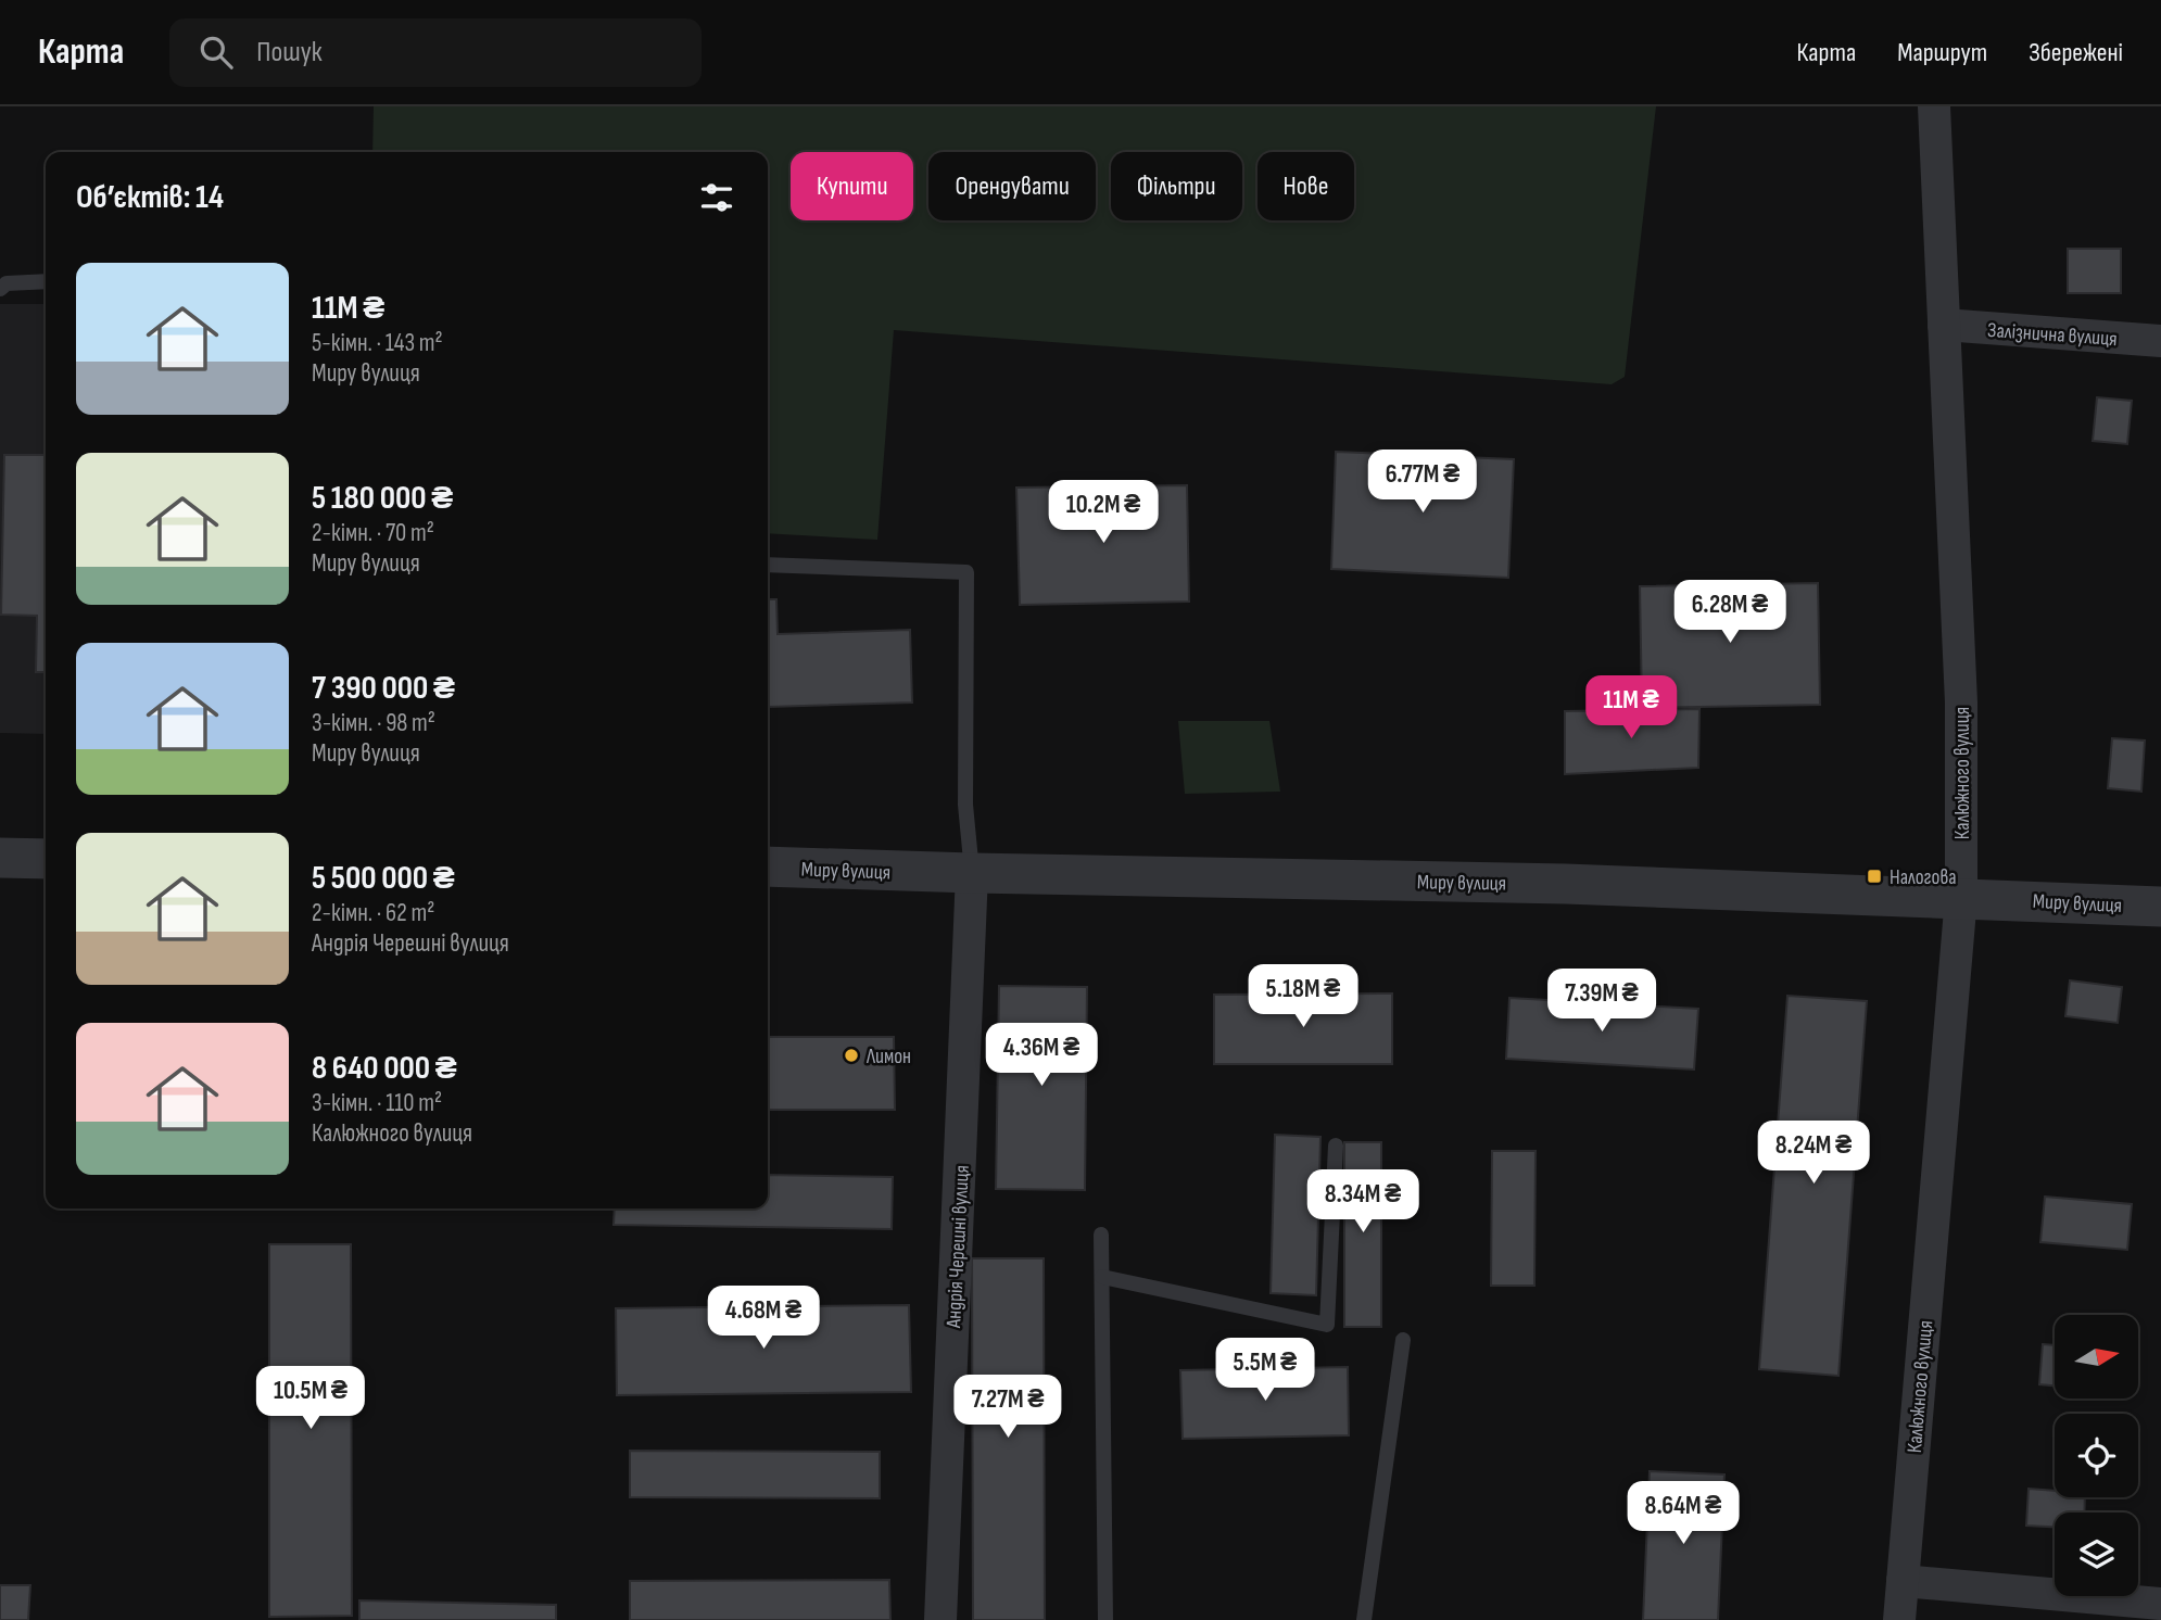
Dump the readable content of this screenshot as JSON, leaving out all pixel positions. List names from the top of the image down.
{
  "streets": {
    "street": [
      "Залізнична вулиця",
      "Калюжного вулиця",
      "Миру вулиця",
      "Андрія Черешні вулиця"
    ]
  },
  "crossings": [
    ["Залізнична вулиця", "Калюжного вулиця"],
    ["Калюжного вулиця", "Миру вулиця"],
    ["Миру вулиця", "Андрія Черешні вулиця"]
  ],
  "places": {
    "transit": ["Налогова"],
    "other": ["Лимон"]
  },
  "north": "right",
  "page": {
    "header": "Карта",
    "search": "Пошук",
    "nav": ["Карта", "Маршрут", "Збережені"],
    "chip": [
      "Купити",
      "Орендувати",
      "Фільтри",
      "Нове"
    ],
    "heading": "Об’єктів: 14",
    "list": [
      {
        "name": "11M ₴",
        "note": "5-кімн. · 143 m² · Миру вулиця"
      },
      {
        "name": "5 180 000 ₴",
        "note": "2-кімн. · 70 m² · Миру вулиця"
      },
      {
        "name": "7 390 000 ₴",
        "note": "3-кімн. · 98 m² · Миру вулиця"
      },
      {
        "name": "5 500 000 ₴",
        "note": "2-кімн. · 62 m² · Андрія Черешні вулиця"
      },
      {
        "name": "8 640 000 ₴",
        "note": "3-кімн. · 110 m² · Калюжного вулиця"
      }
    ],
    "price": [
      "6.77M ₴",
      "10.2M ₴",
      "6.28M ₴",
      "11M ₴",
      "5.18M ₴",
      "7.39M ₴",
      "4.36M ₴",
      "8.24M ₴",
      "8.34M ₴",
      "4.68M ₴",
      "5.5M ₴",
      "10.5M ₴",
      "7.27M ₴",
      "8.64M ₴"
    ]
  }
}
